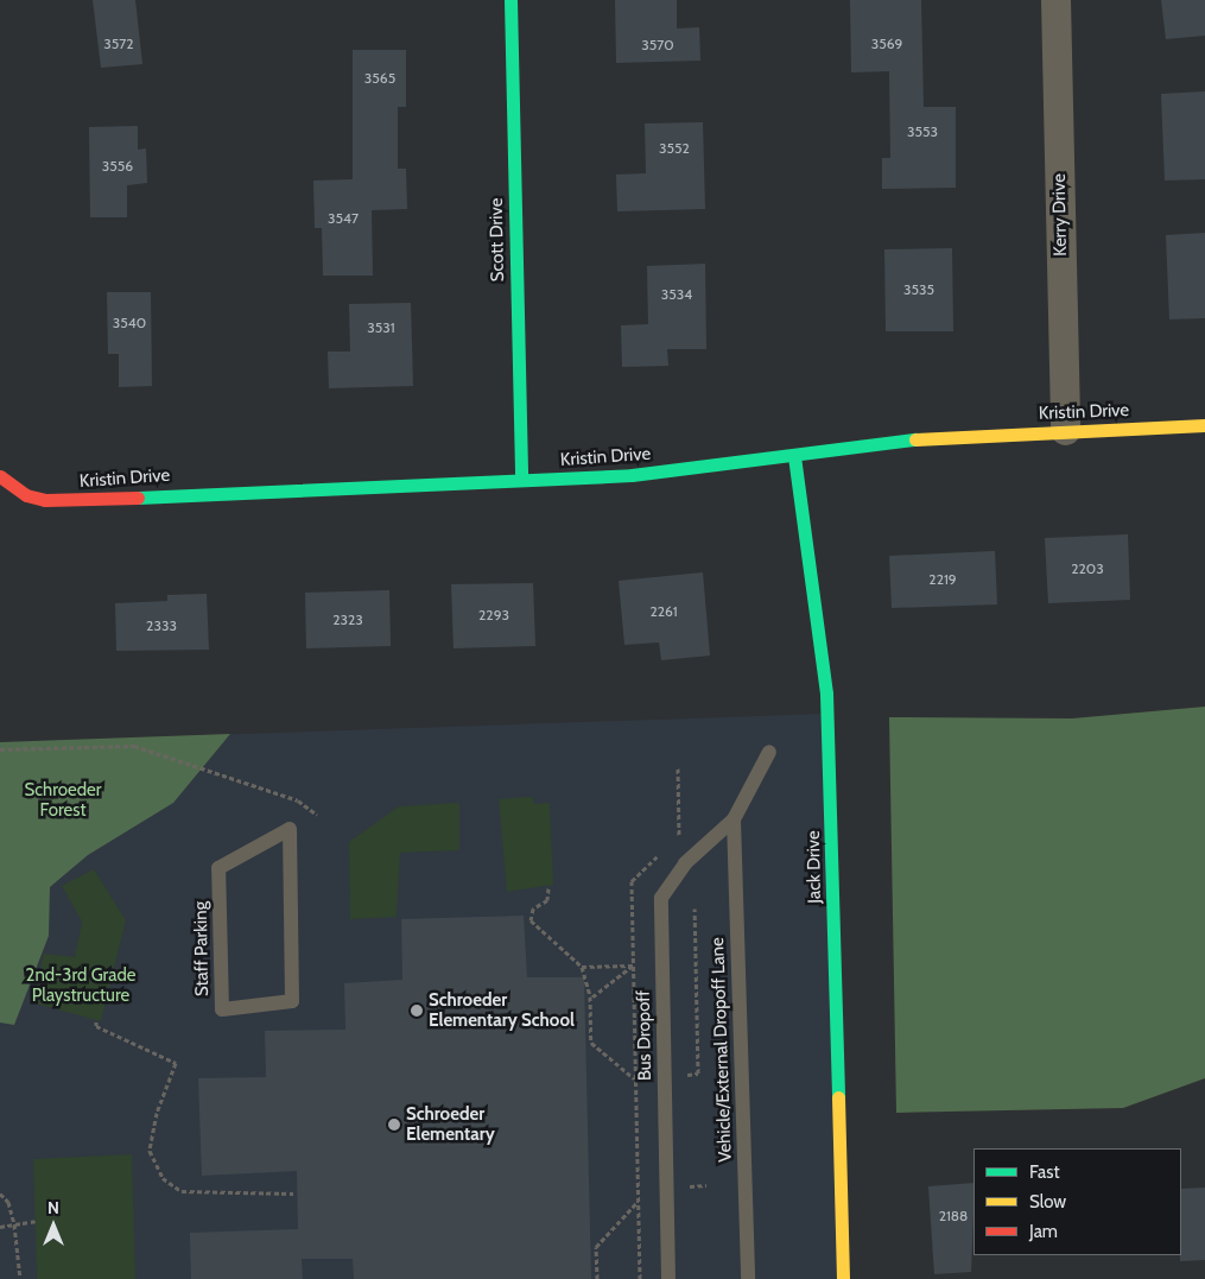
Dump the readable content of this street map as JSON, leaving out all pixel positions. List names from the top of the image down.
{
  "streets": {
    "street": [
      "Kerry Drive",
      "Scott Drive",
      "Kristin Drive",
      "Jack Drive"
    ],
    "lane": ["Staff Parking", "Bus Dropoff", "Vehicle/External Dropoff Lane"]
  },
  "crossings": [
    ["Kerry Drive", "Kristin Drive"],
    ["Scott Drive", "Kristin Drive"],
    ["Kristin Drive", "Jack Drive"],
    ["Bus Dropoff", "Vehicle/External Dropoff Lane"]
  ],
  "parks": ["Schroeder Forest", "2nd-3rd Grade Playstructure"],
  "places": ["Schroeder Elementary School", "Schroeder Elementary"],
  "house_numbers": [
    "3572",
    "3569",
    "3570",
    "3565",
    "3553",
    "3552",
    "3556",
    "3547",
    "3535",
    "3534",
    "3540",
    "3531",
    "2203",
    "2219",
    "2261",
    "2293",
    "2323",
    "2333",
    "2188"
  ],
  "legend": ["Fast", "Slow", "Jam"],
  "north": "top"
}
